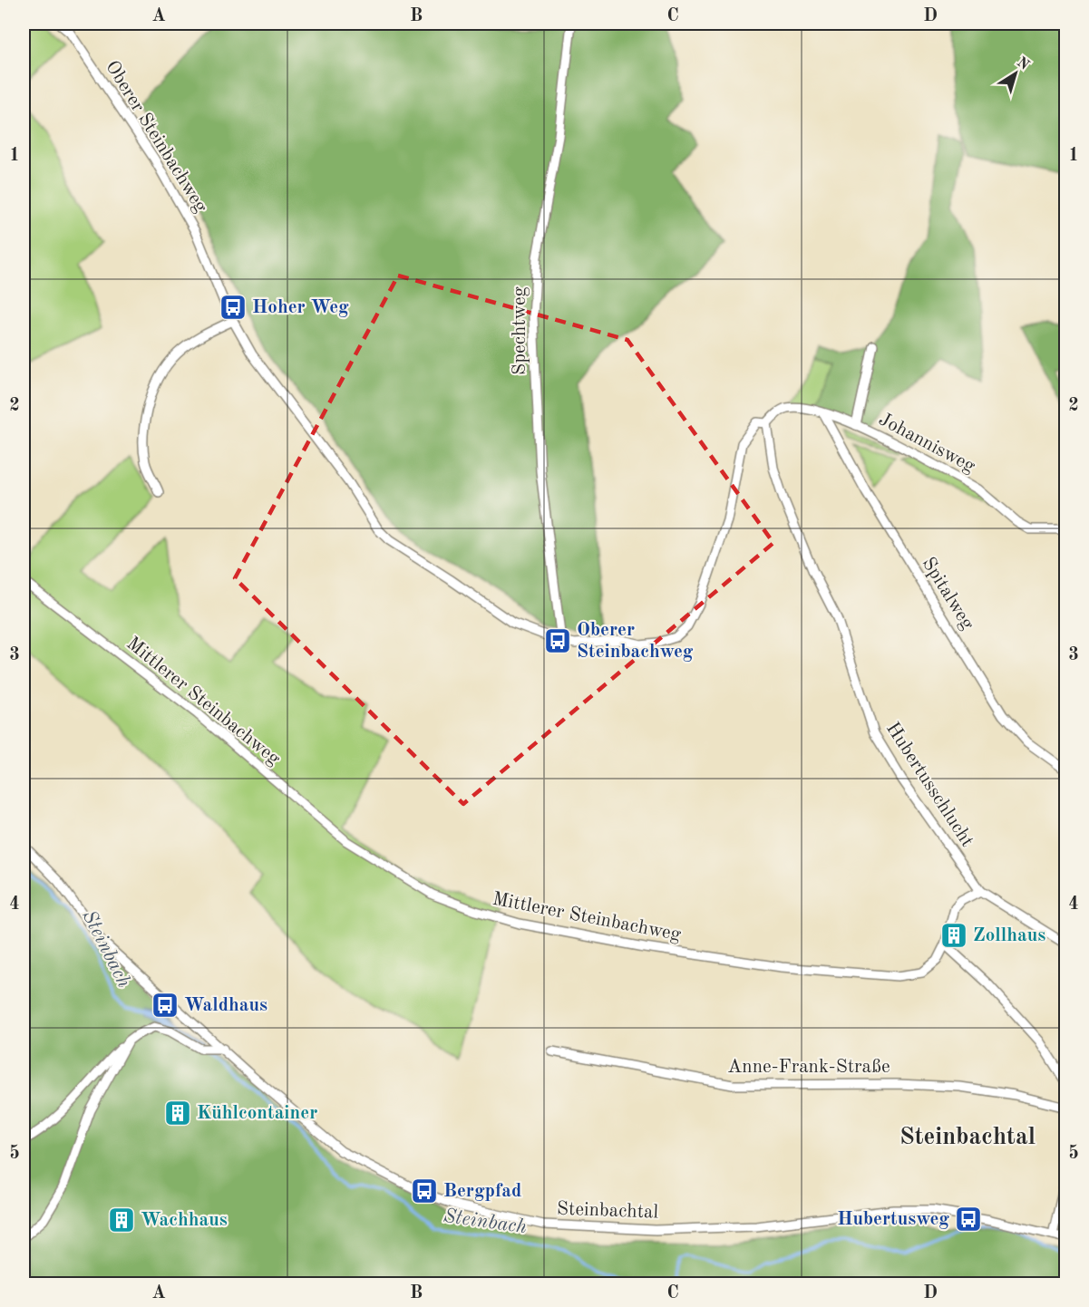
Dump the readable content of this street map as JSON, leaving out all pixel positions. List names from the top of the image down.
{
  "streets": {
    "street": [
      "Oberer Steinbachweg",
      "Spechtweg",
      "Johannisweg",
      "Spitalweg",
      "Mittlerer Steinbachweg",
      "Hubertusschlucht",
      "Anne-Frank-Straße",
      "Steinbachtal"
    ]
  },
  "crossings": [
    ["Oberer Steinbachweg", "Spechtweg"],
    ["Oberer Steinbachweg", "Johannisweg"],
    ["Oberer Steinbachweg", "Hubertusschlucht"],
    ["Johannisweg", "Spitalweg"],
    ["Johannisweg", "Hubertusschlucht"]
  ],
  "districts": ["Steinbachtal"],
  "water": ["Steinbach"],
  "places": {
    "bus stop": [
      "Hoher Weg",
      "Oberer Steinbachweg",
      "Waldhaus",
      "Bergpfad",
      "Hubertusweg"
    ],
    "building": ["Zollhaus", "Kühlcontainer", "Wachhaus"]
  },
  "north": "top right",
  "grid": {
    "columns": [
      "A",
      "B",
      "C",
      "D"
    ],
    "rows": [
      "1",
      "2",
      "3",
      "4",
      "5"
    ]
  }
}
